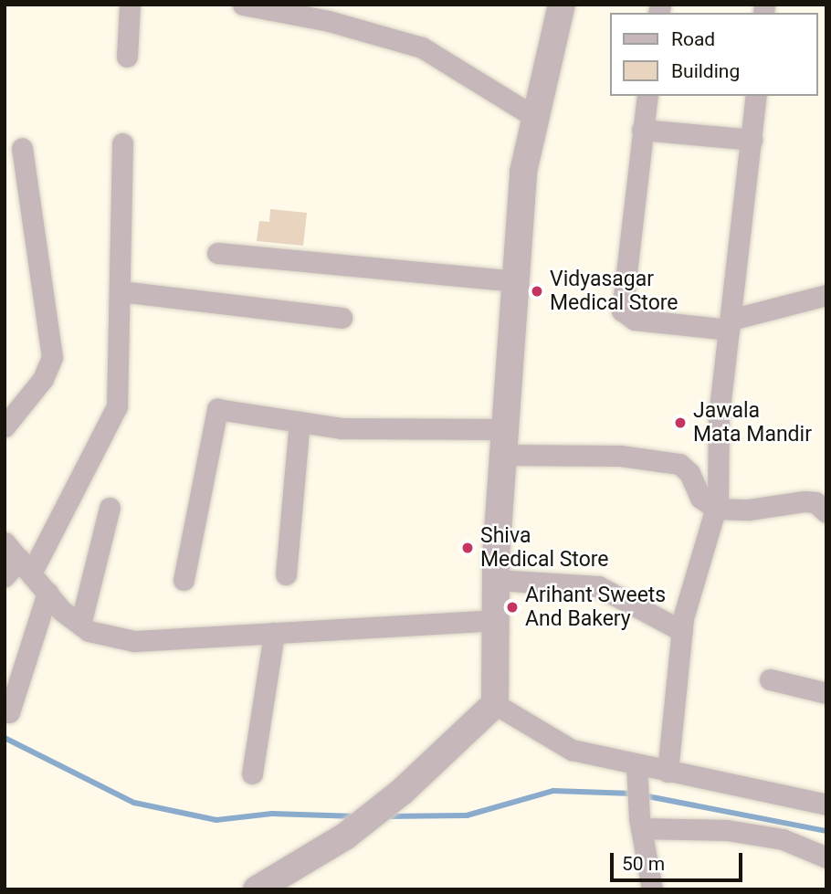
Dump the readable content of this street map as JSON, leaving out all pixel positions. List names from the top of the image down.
{
  "places": [
    "Vidyasagar Medical Store",
    "Jawala Mata Mandir",
    "Shiva Medical Store",
    "Arihant Sweets And Bakery"
  ],
  "legend": ["Road", "Building"],
  "scale_bar": "50 m"
}
